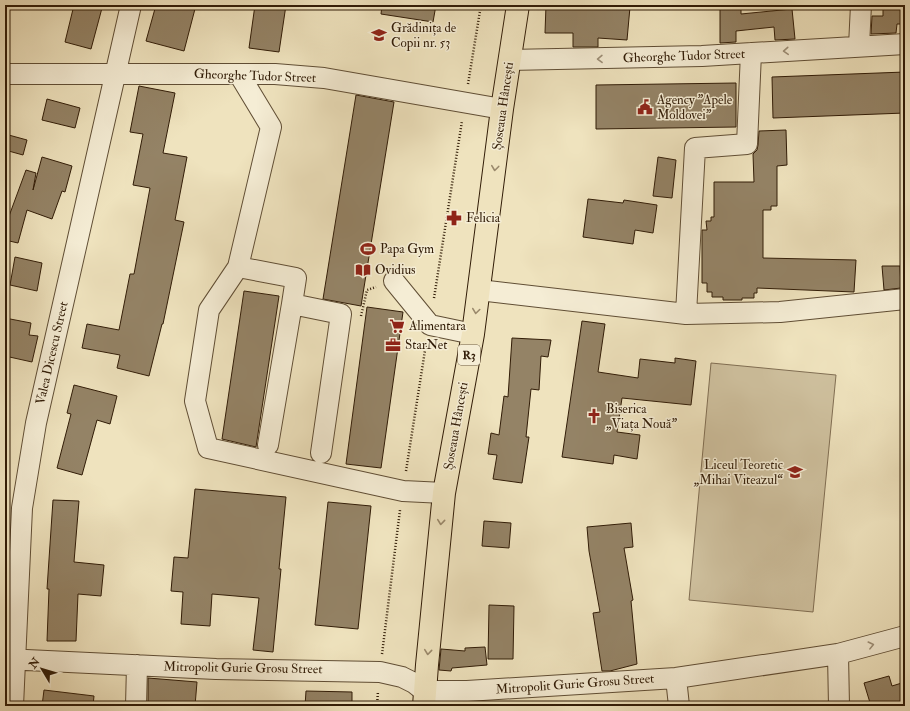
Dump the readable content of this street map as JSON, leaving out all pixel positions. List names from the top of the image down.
{
  "streets": {
    "main road": ["Șoseaua Hâncești", "R3"],
    "street": ["Gheorghe Tudor Street", "Valea Dicescu Street", "Mitropolit Gurie Grosu Street"]
  },
  "crossings": [
    ["Gheorghe Tudor Street", "Șoseaua Hâncești"],
    ["Gheorghe Tudor Street", "Valea Dicescu Street"],
    ["Șoseaua Hâncești", "Mitropolit Gurie Grosu Street"],
    ["Valea Dicescu Street", "Mitropolit Gurie Grosu Street"]
  ],
  "one_way": ["Gheorghe Tudor Street", "Șoseaua Hâncești"],
  "places": {
    "school or university": ["Grădinița de Copii nr. 53", "Liceul Teoretic „Mihai Viteazul“"],
    "public building": ["Agency \"Apele Moldovei\""],
    "pharmacy": ["Felicia"],
    "sports": ["Papa Gym"],
    "library": ["Ovidius"],
    "supermarket": ["Alimentara"],
    "office": ["StarNet"],
    "church": ["Biserica „Viața Nouă”"]
  },
  "north": "top left"
}
